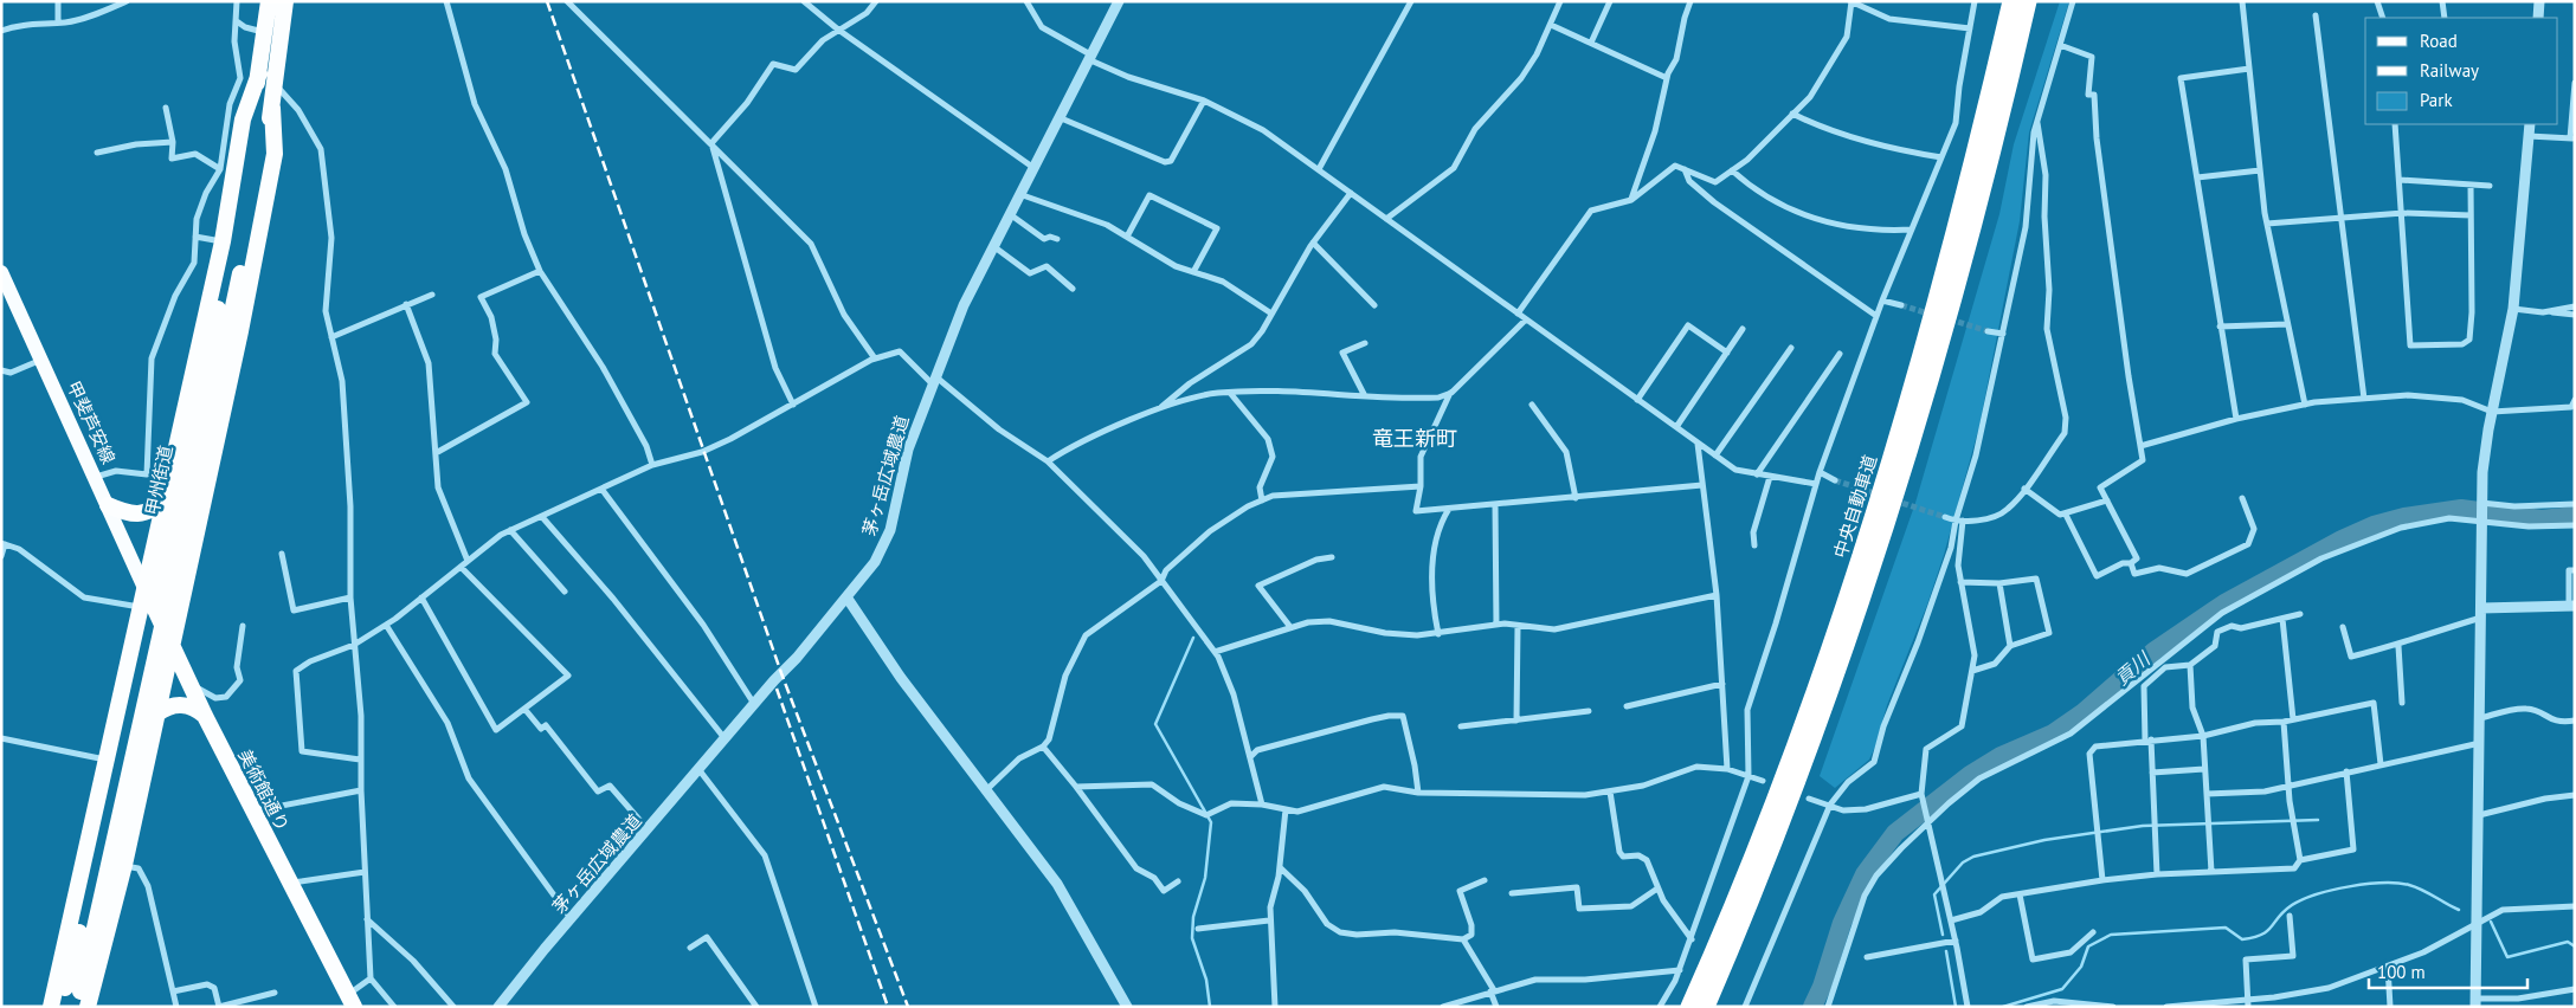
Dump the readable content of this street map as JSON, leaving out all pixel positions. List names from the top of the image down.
{
  "streets": {
    "highway": ["甲州街道", "中央自動車道", "美術館通り"],
    "main road": ["甲斐芦安線"],
    "street": ["茅ヶ岳広域農道"]
  },
  "crossings": [
    ["甲斐芦安線", "美術館通り"],
    ["甲州街道", "美術館通り"]
  ],
  "districts": ["竜王新町"],
  "water": ["貢川"],
  "legend": ["Road", "Railway", "Park"],
  "scale_bar": "100 m"
}
